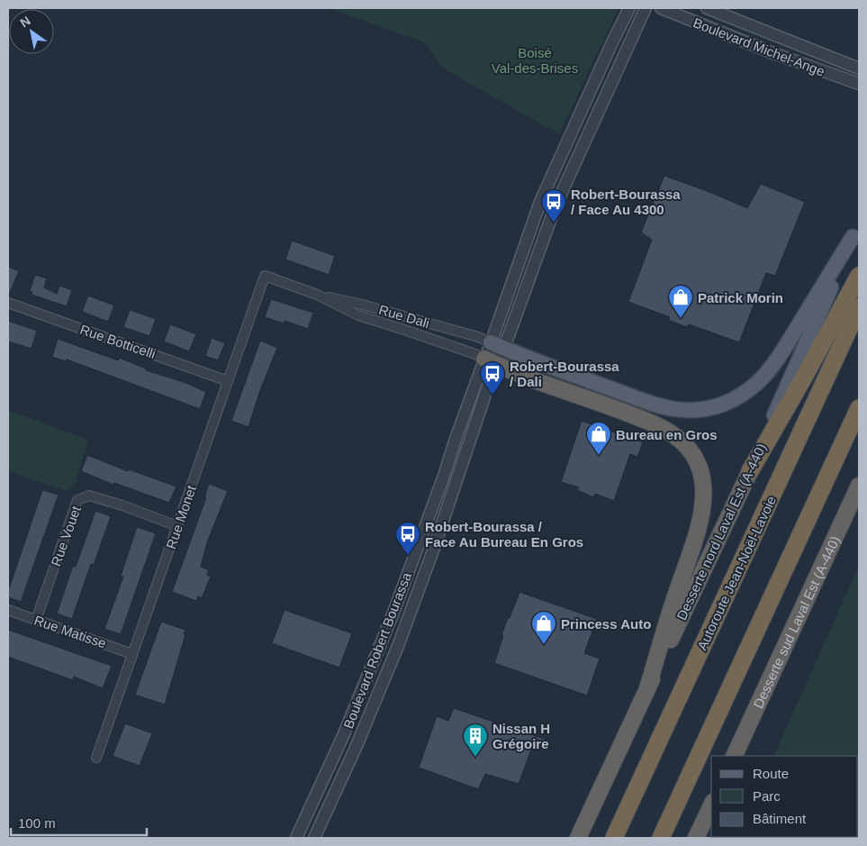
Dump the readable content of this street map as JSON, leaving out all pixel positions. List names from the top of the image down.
{
  "streets": {
    "highway": ["Desserte nord Laval Est (A-440)", "Autoroute Jean-Noël-Lavoie", "Desserte sud Laval Est (A-440)"],
    "street": [
      "Boulevard Michel-Ange",
      "Rue Dali",
      "Rue Botticelli",
      "Rue Monet",
      "Rue Vouet",
      "Rue Matisse",
      "Boulevard Robert Bourassa"
    ]
  },
  "crossings": [
    ["Rue Dali", "Rue Monet"],
    ["Rue Dali", "Boulevard Robert Bourassa"],
    ["Rue Botticelli", "Rue Monet"],
    ["Rue Monet", "Rue Vouet"],
    ["Rue Monet", "Rue Matisse"],
    ["Rue Vouet", "Rue Matisse"]
  ],
  "parks": ["Boisé Val-des-Brises"],
  "places": {
    "bus stop": ["Robert-Bourassa / Face Au 4300", "Robert-Bourassa / Dali", "Robert-Bourassa / Face Au Bureau En Gros"],
    "shop": ["Patrick Morin", "Bureau en Gros", "Princess Auto"],
    "building": ["Nissan H Grégoire"]
  },
  "legend": ["Route", "Parc", "Bâtiment"],
  "scale_bar": "100 m",
  "north": "top left"
}
